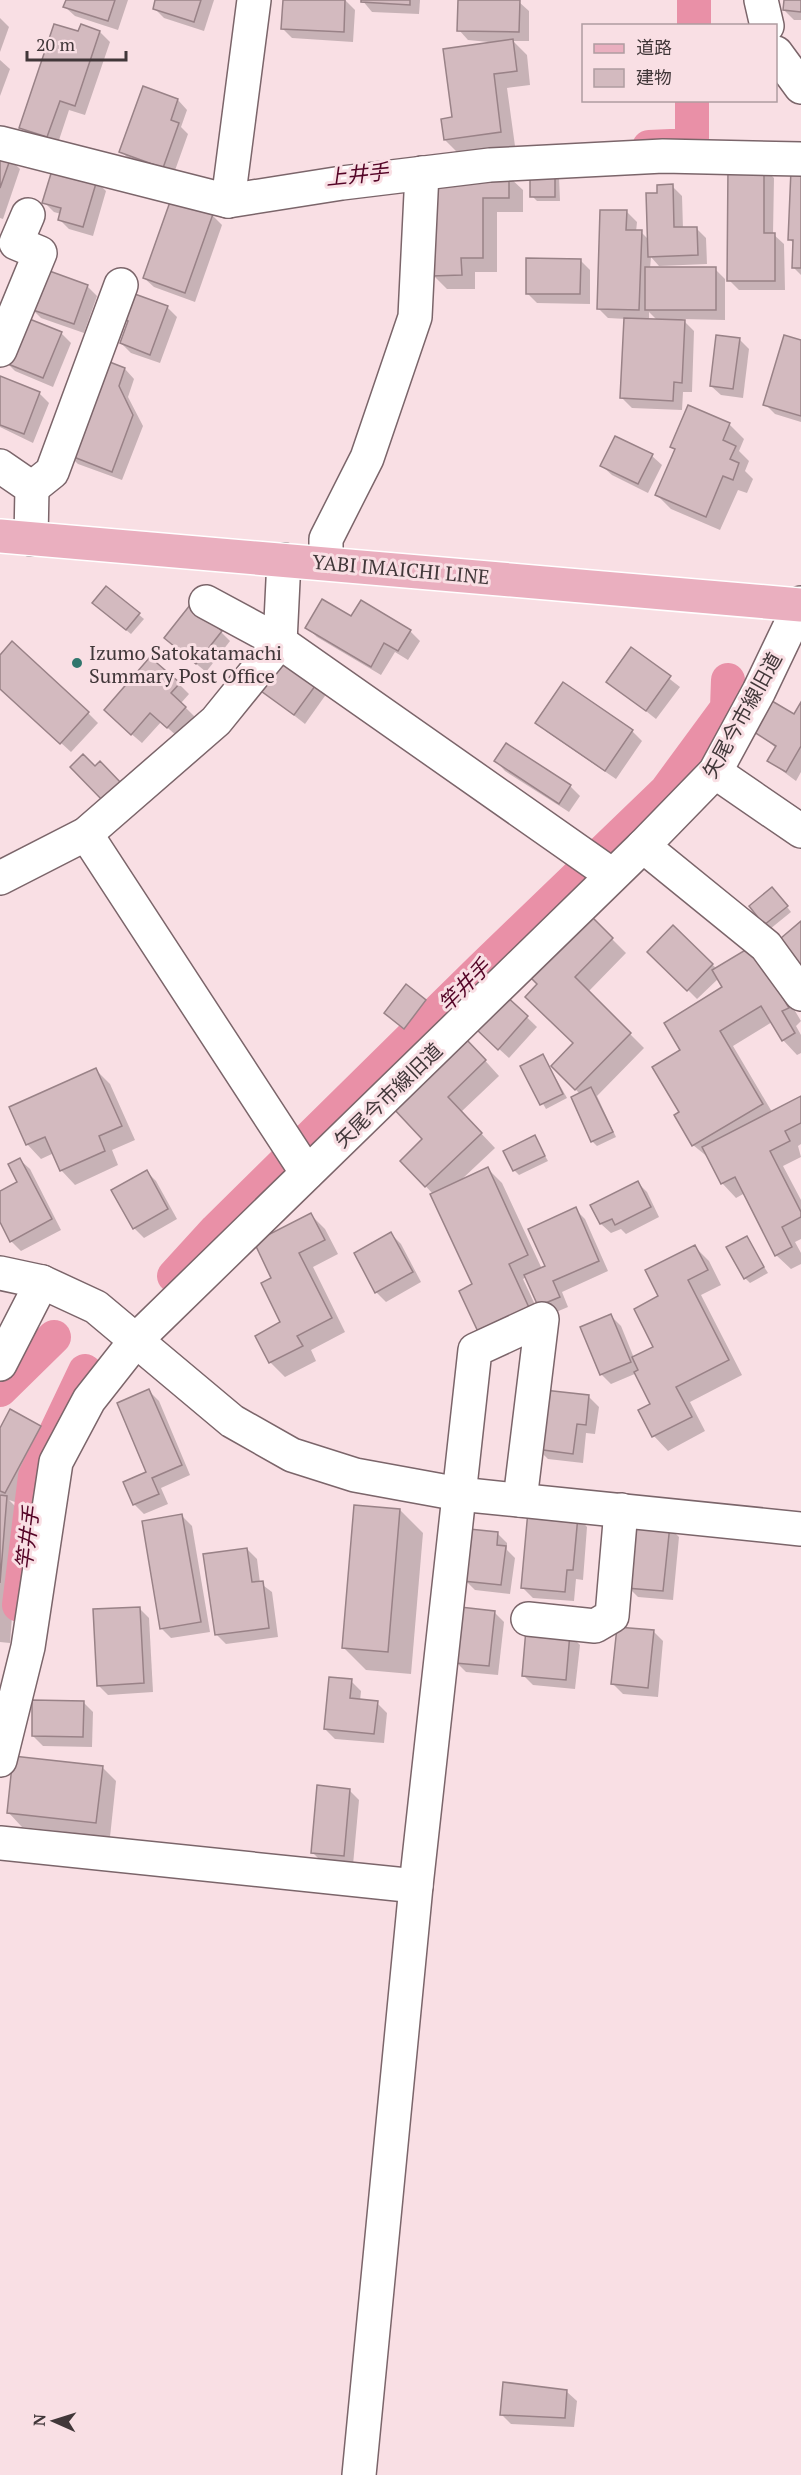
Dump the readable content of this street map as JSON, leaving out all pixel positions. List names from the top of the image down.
{
  "streets": {
    "main road": ["YABI IMAICHI LINE"],
    "street": ["矢尾今市線旧道"]
  },
  "crossings": [
    ["YABI IMAICHI LINE", "矢尾今市線旧道"]
  ],
  "water": ["上井手", "竿井手"],
  "places": ["Izumo Satokatamachi Summary Post Office"],
  "legend": ["道路", "建物"],
  "scale_bar": "20 m",
  "north": "left"
}
